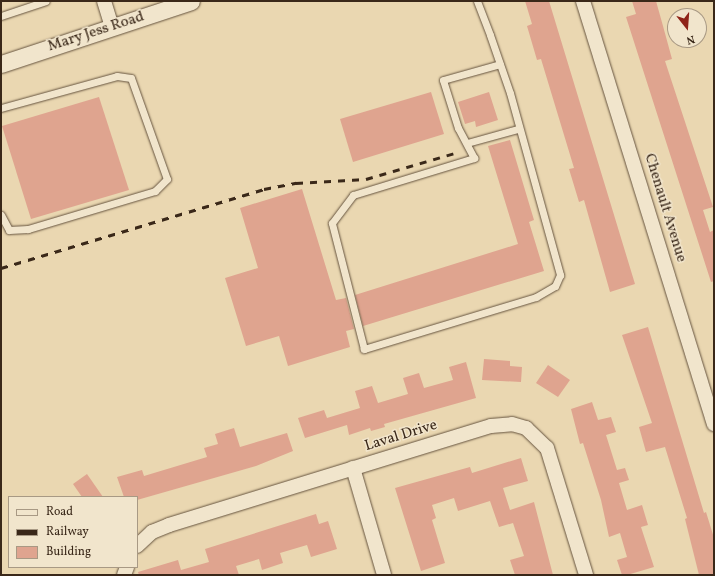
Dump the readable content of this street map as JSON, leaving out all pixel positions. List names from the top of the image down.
{
  "streets": {
    "street": ["Mary Jess Road", "Chenault Avenue", "Laval Drive"]
  },
  "legend": ["Road", "Railway", "Building"],
  "north": "bottom"
}
